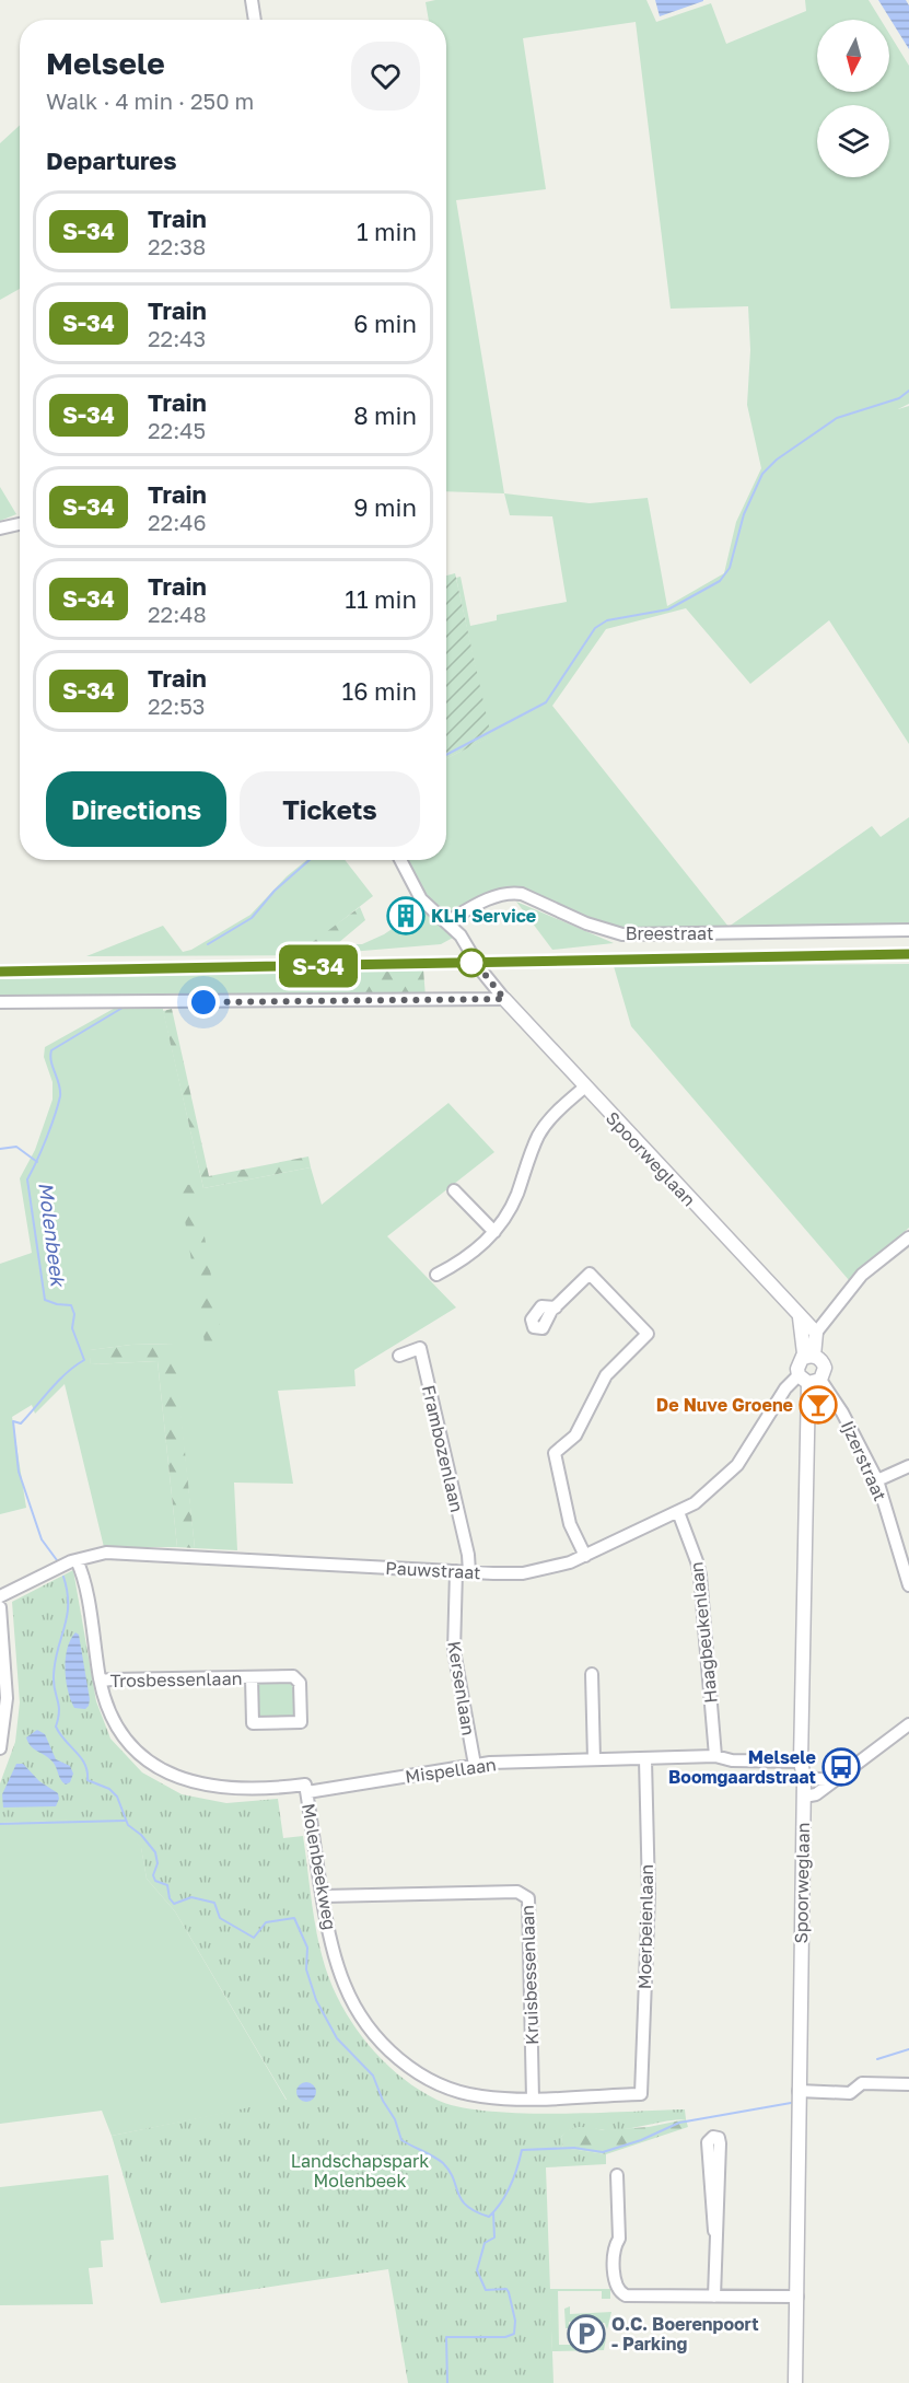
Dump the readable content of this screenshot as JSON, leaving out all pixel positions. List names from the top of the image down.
{
  "streets": {
    "street": [
      "Breestraat",
      "Spoorweglaan",
      "Frambozenlaan",
      "Ijzerstraat",
      "Pauwstraat",
      "Haagbeukenlaan",
      "Trosbessenlaan",
      "Kersenlaan",
      "Mispellaan",
      "Molenbeekweg",
      "Moerbeienlaan",
      "Kruisbessenlaan"
    ]
  },
  "crossings": [
    ["Breestraat", "Spoorweglaan"],
    ["Spoorweglaan", "Ijzerstraat"],
    ["Spoorweglaan", "Pauwstraat"],
    ["Spoorweglaan", "Mispellaan"],
    ["Frambozenlaan", "Pauwstraat"],
    ["Frambozenlaan", "Kersenlaan"],
    ["Ijzerstraat", "Pauwstraat"],
    ["Pauwstraat", "Haagbeukenlaan"],
    ["Pauwstraat", "Kersenlaan"],
    ["Pauwstraat", "Molenbeekweg"],
    ["Haagbeukenlaan", "Mispellaan"],
    ["Trosbessenlaan", "Molenbeekweg"],
    ["Kersenlaan", "Mispellaan"],
    ["Mispellaan", "Molenbeekweg"],
    ["Mispellaan", "Moerbeienlaan"],
    ["Molenbeekweg", "Moerbeienlaan"],
    ["Molenbeekweg", "Kruisbessenlaan"]
  ],
  "water": ["Molenbeek"],
  "parks": ["Landschapspark Molenbeek"],
  "places": {
    "building": ["KLH Service"],
    "bar": ["De Nuve Groene"],
    "bus stop": ["Melsele Boomgaardstraat"],
    "parking": ["O.C. Boerenpoort - Parking"]
  },
  "north": "bottom",
  "page": {
    "on_map": "S-34",
    "heading": [
      ["Melsele", "Walk · 4 min · 250 m"],
      "Departures"
    ],
    "list": [
      {
        "mark": "S-34",
        "name": "Train",
        "note": "22:38",
        "value": "1 min"
      },
      {
        "mark": "S-34",
        "name": "Train",
        "note": "22:43",
        "value": "6 min"
      },
      {
        "mark": "S-34",
        "name": "Train",
        "note": "22:45",
        "value": "8 min"
      },
      {
        "mark": "S-34",
        "name": "Train",
        "note": "22:46",
        "value": "9 min"
      },
      {
        "mark": "S-34",
        "name": "Train",
        "note": "22:48",
        "value": "11 min"
      },
      {
        "mark": "S-34",
        "name": "Train",
        "note": "22:53",
        "value": "16 min"
      }
    ],
    "buttons": ["Directions", "Tickets"]
  }
}
